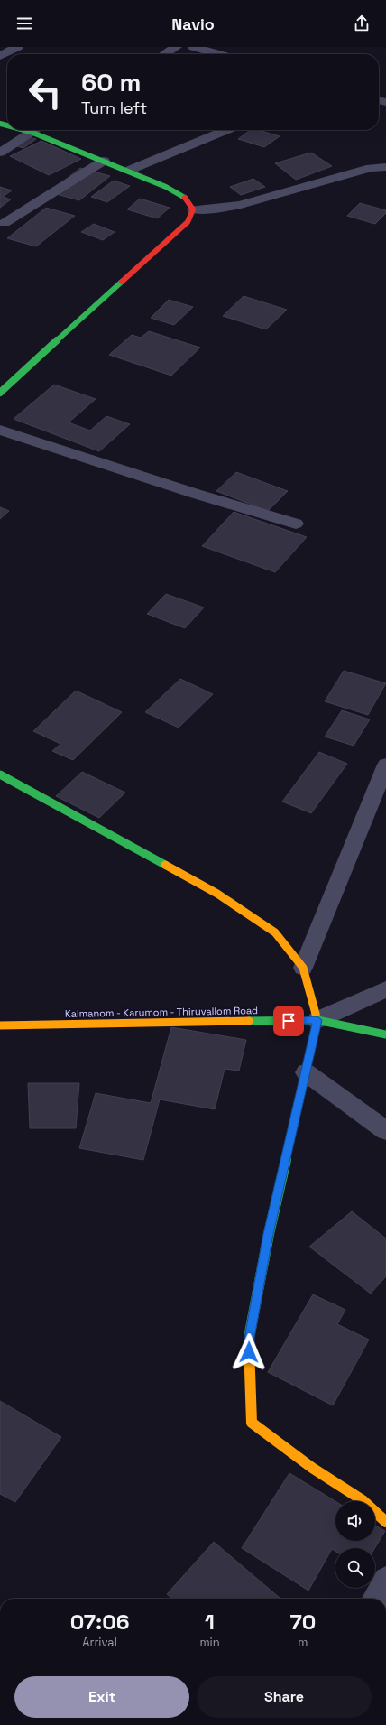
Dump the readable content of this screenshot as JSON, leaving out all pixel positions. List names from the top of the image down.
{
  "streets": {
    "street": ["Kaimanom - Karumom - Thiruvallom Road"]
  },
  "page": {
    "header": "Navio",
    "turn": ["60 m", "Turn left"],
    "eta": [
      "07:06",
      "Arrival",
      "1",
      "min",
      "70",
      "m"
    ],
    "buttons": ["Exit", "Share"]
  }
}
